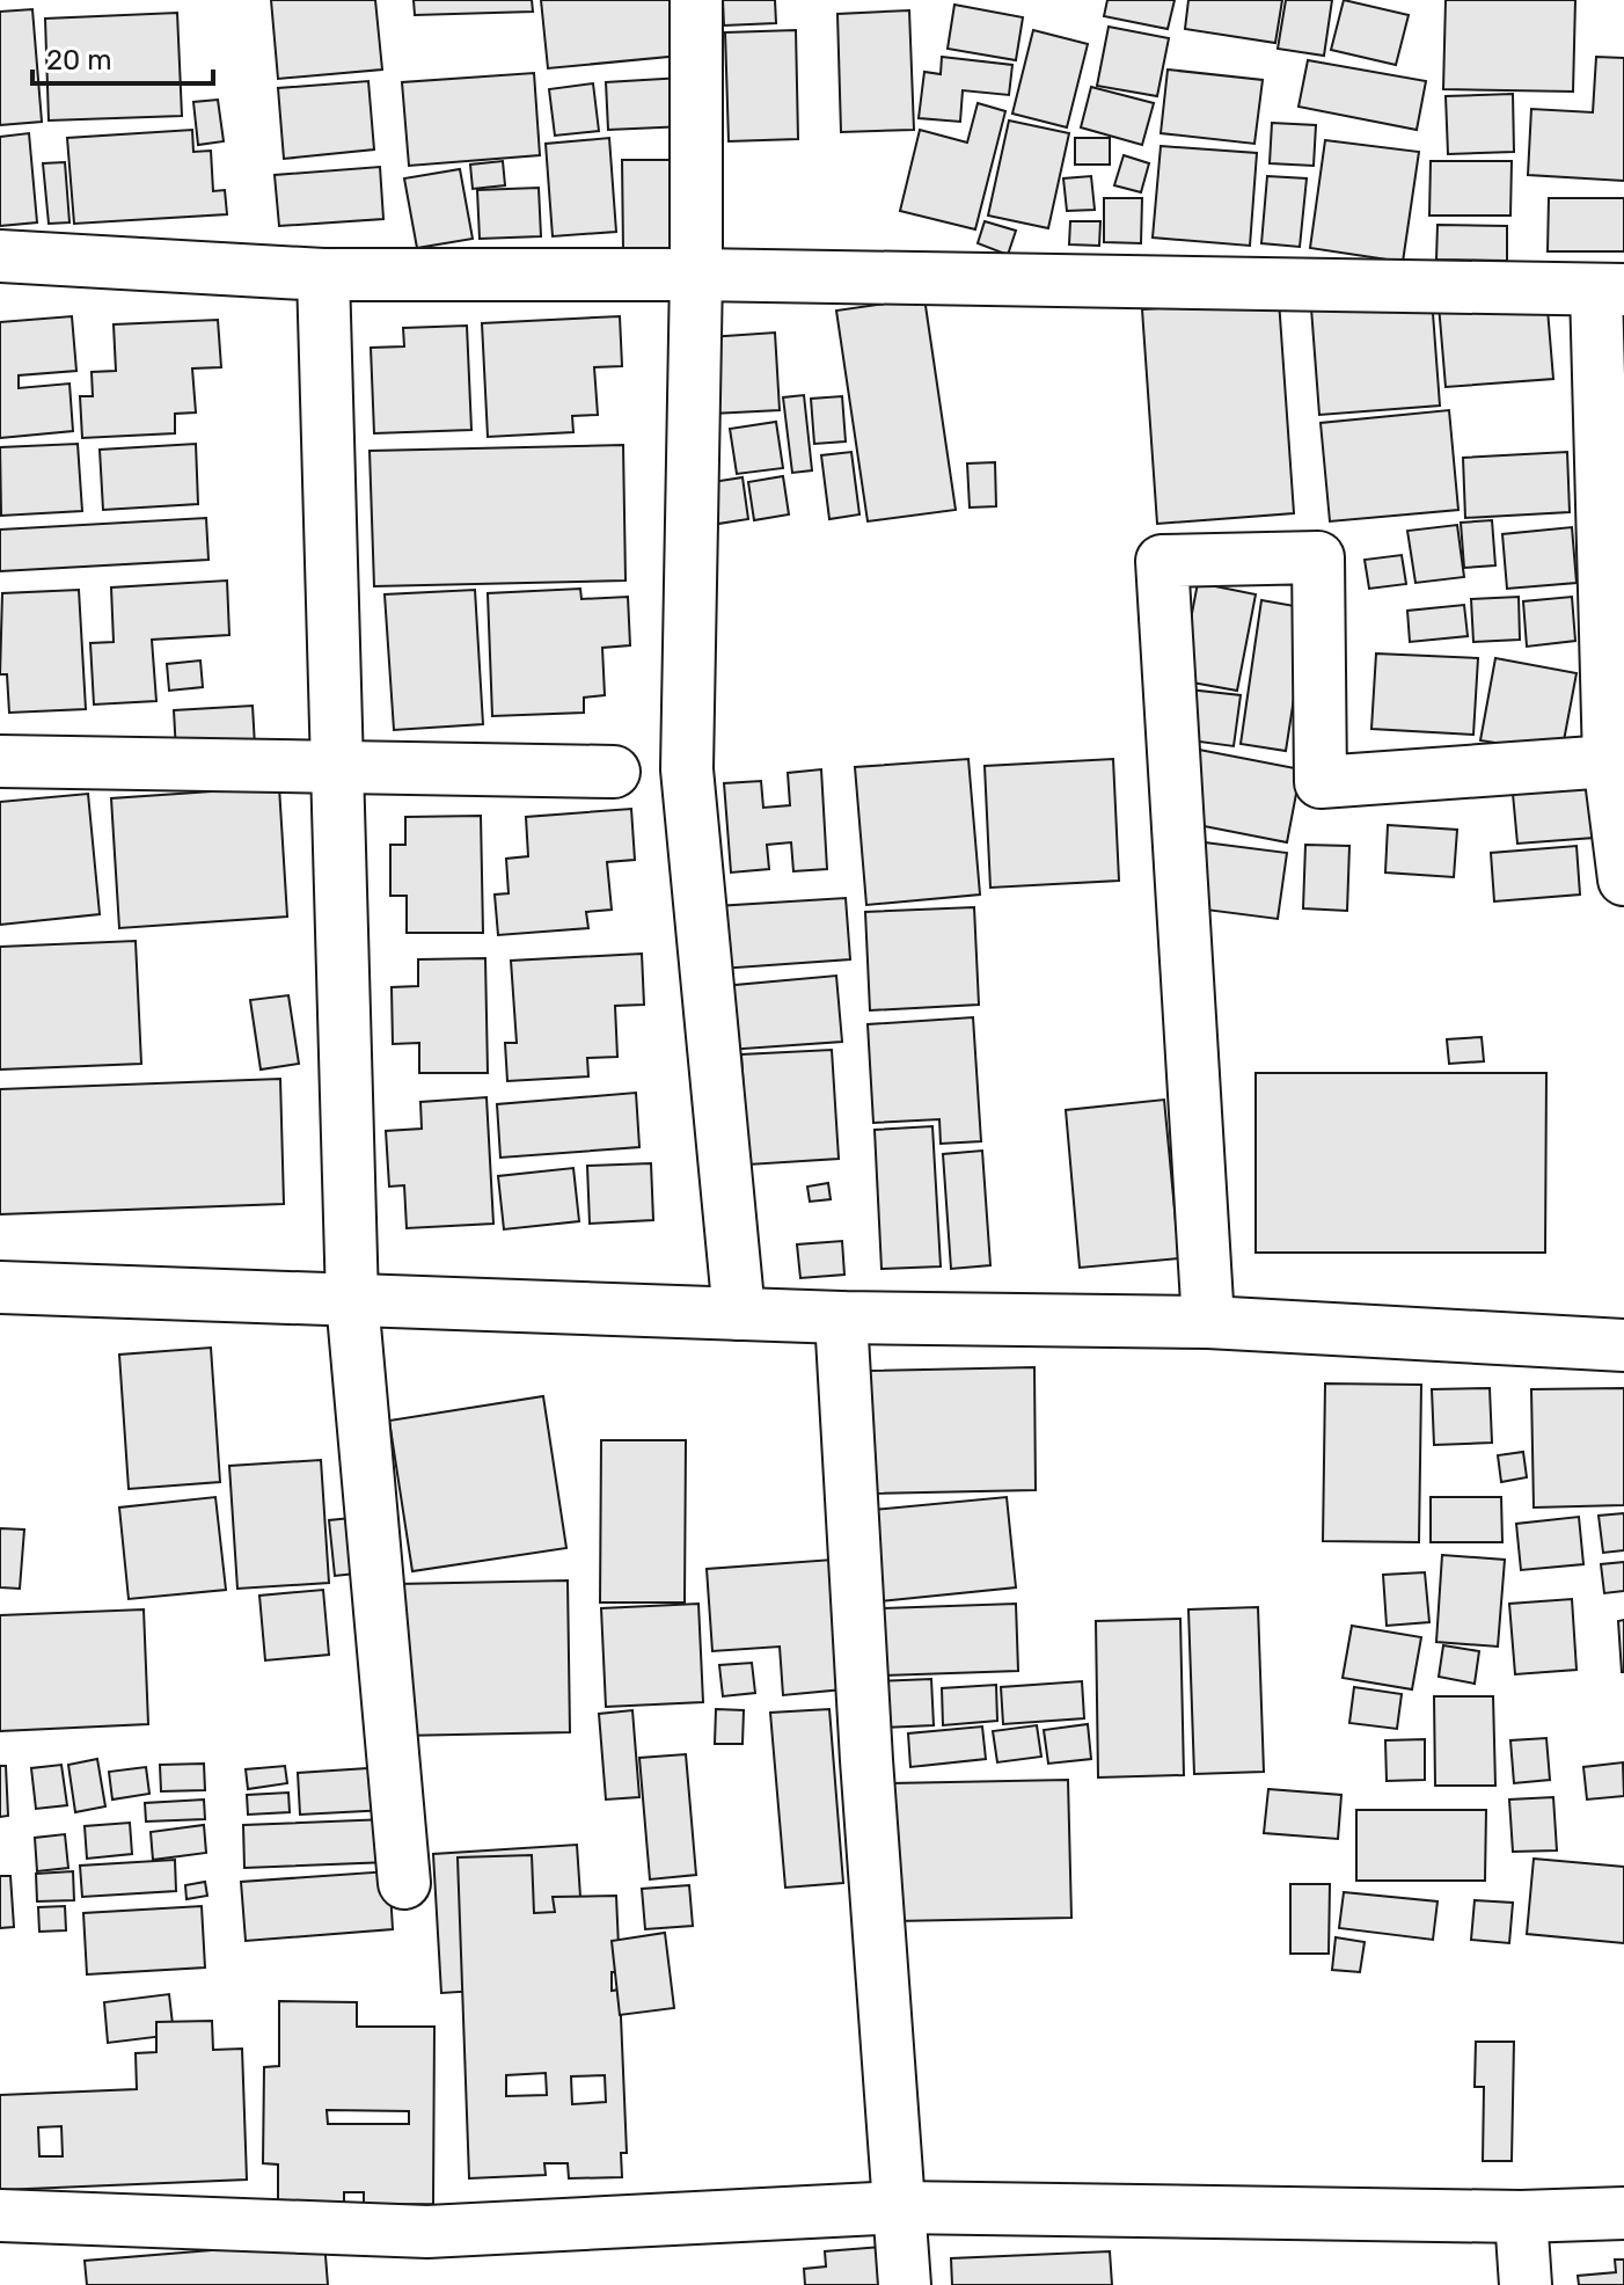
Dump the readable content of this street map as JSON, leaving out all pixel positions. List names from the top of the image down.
{
  "scale_bar": "20 m"
}
